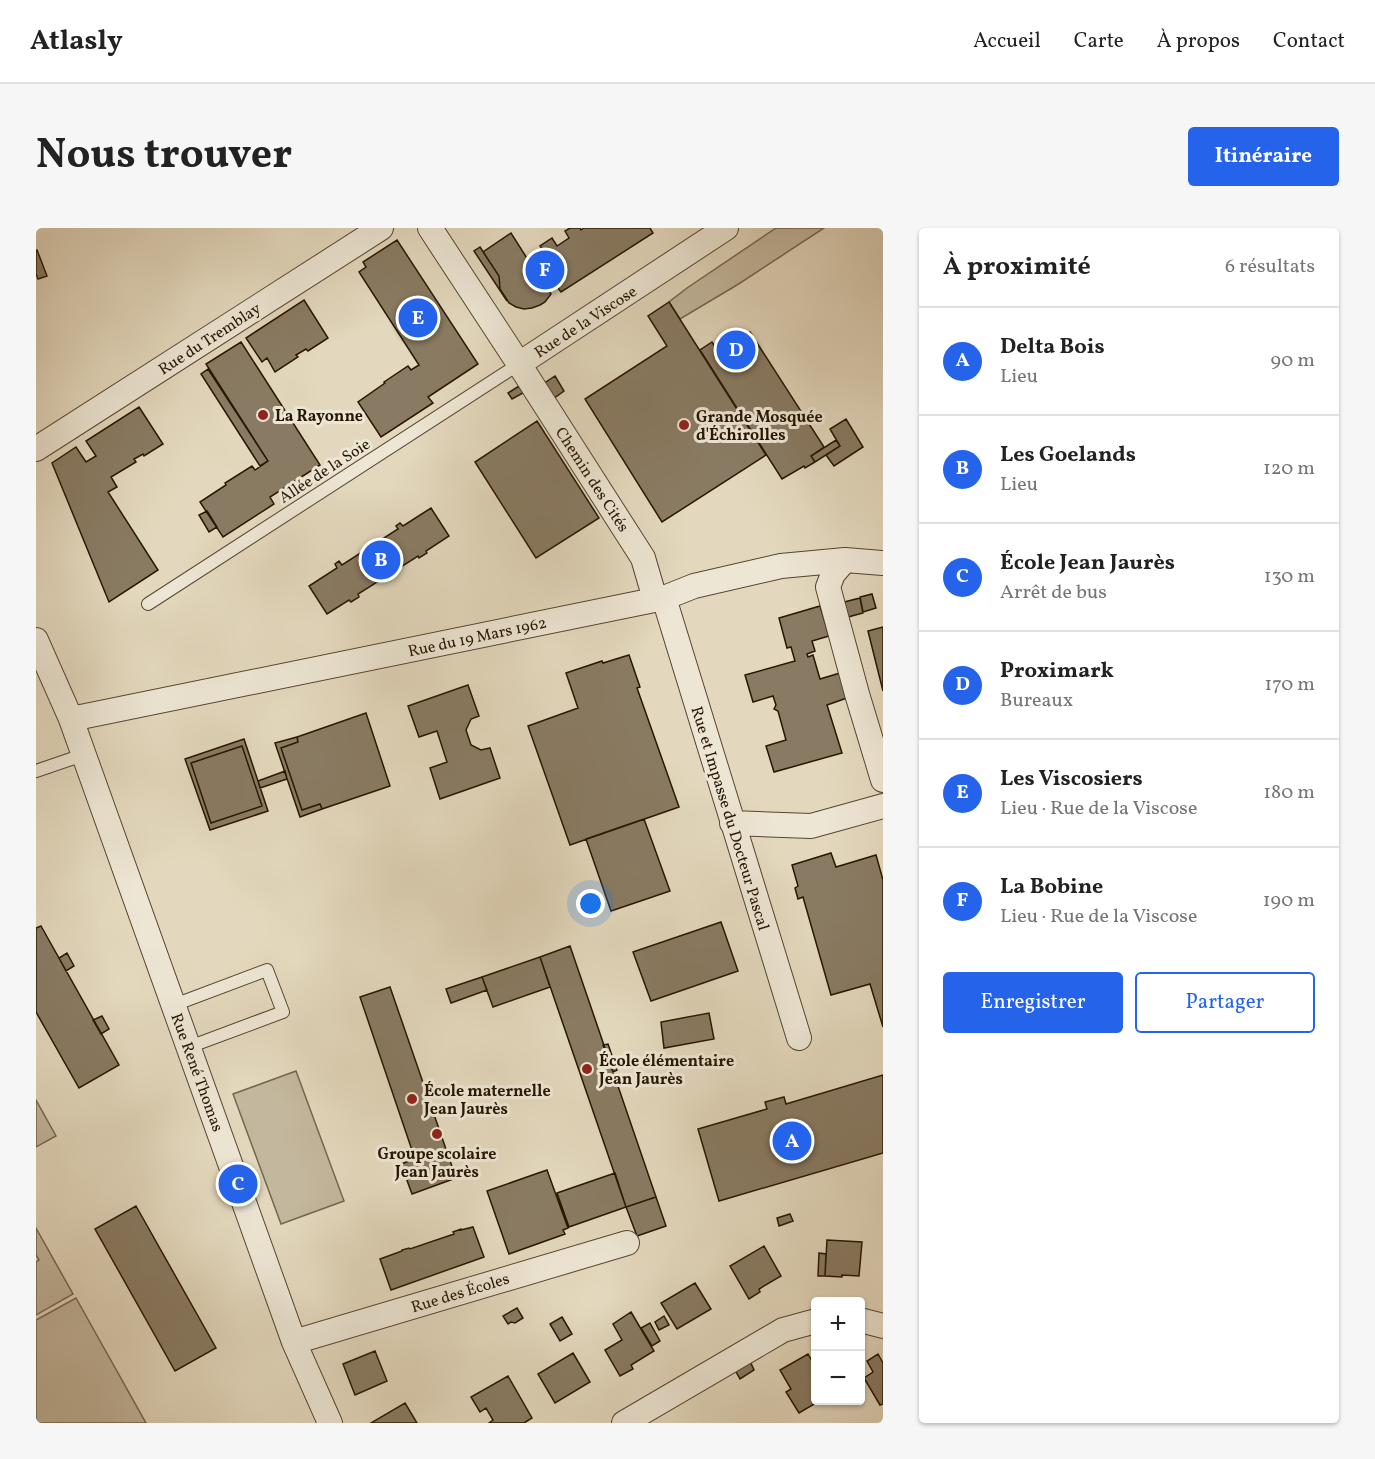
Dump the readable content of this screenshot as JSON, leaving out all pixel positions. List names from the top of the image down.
{
  "streets": {
    "street": [
      "Rue de la Viscose",
      "Rue du Tremblay",
      "Chemin des Cités",
      "Rue du 19 Mars 1962",
      "Rue et Impasse du Docteur Pascal",
      "Rue René Thomas",
      "Rue des Écoles"
    ],
    "lane": ["Allée de la Soie"]
  },
  "crossings": [
    ["Rue de la Viscose", "Allée de la Soie"],
    ["Rue de la Viscose", "Chemin des Cités"],
    ["Allée de la Soie", "Chemin des Cités"],
    ["Chemin des Cités", "Rue du 19 Mars 1962"],
    ["Chemin des Cités", "Rue et Impasse du Docteur Pascal"],
    ["Rue du 19 Mars 1962", "Rue et Impasse du Docteur Pascal"],
    ["Rue du 19 Mars 1962", "Rue René Thomas"],
    ["Rue René Thomas", "Rue des Écoles"]
  ],
  "places": [
    "La Rayonne",
    "Grande Mosquée d'Échirolles",
    "École élémentaire Jean Jaurès",
    "École maternelle Jean Jaurès",
    "Groupe scolaire Jean Jaurès"
  ],
  "page": {
    "header": "Atlasly",
    "nav": [
      "Accueil",
      "Carte",
      "À propos",
      "Contact"
    ],
    "title": "Nous trouver",
    "buttons": [
      "Itinéraire",
      ["Enregistrer", "Partager"]
    ],
    "heading": ["À proximité", "6 résultats"],
    "pins": [
      "F",
      "E",
      "D",
      "B",
      "A",
      "C"
    ],
    "list": [
      {
        "mark": "A",
        "name": "Delta Bois",
        "note": "Lieu",
        "value": "90 m"
      },
      {
        "mark": "B",
        "name": "Les Goelands",
        "note": "Lieu",
        "value": "120 m"
      },
      {
        "mark": "C",
        "name": "École Jean Jaurès",
        "note": "Arrêt de bus",
        "value": "130 m"
      },
      {
        "mark": "D",
        "name": "Proximark",
        "note": "Bureaux",
        "value": "170 m"
      },
      {
        "mark": "E",
        "name": "Les Viscosiers",
        "note": "Lieu · Rue de la Viscose",
        "value": "180 m"
      },
      {
        "mark": "F",
        "name": "La Bobine",
        "note": "Lieu · Rue de la Viscose",
        "value": "190 m"
      }
    ],
    "map_buttons": ["+", "−"]
  }
}
